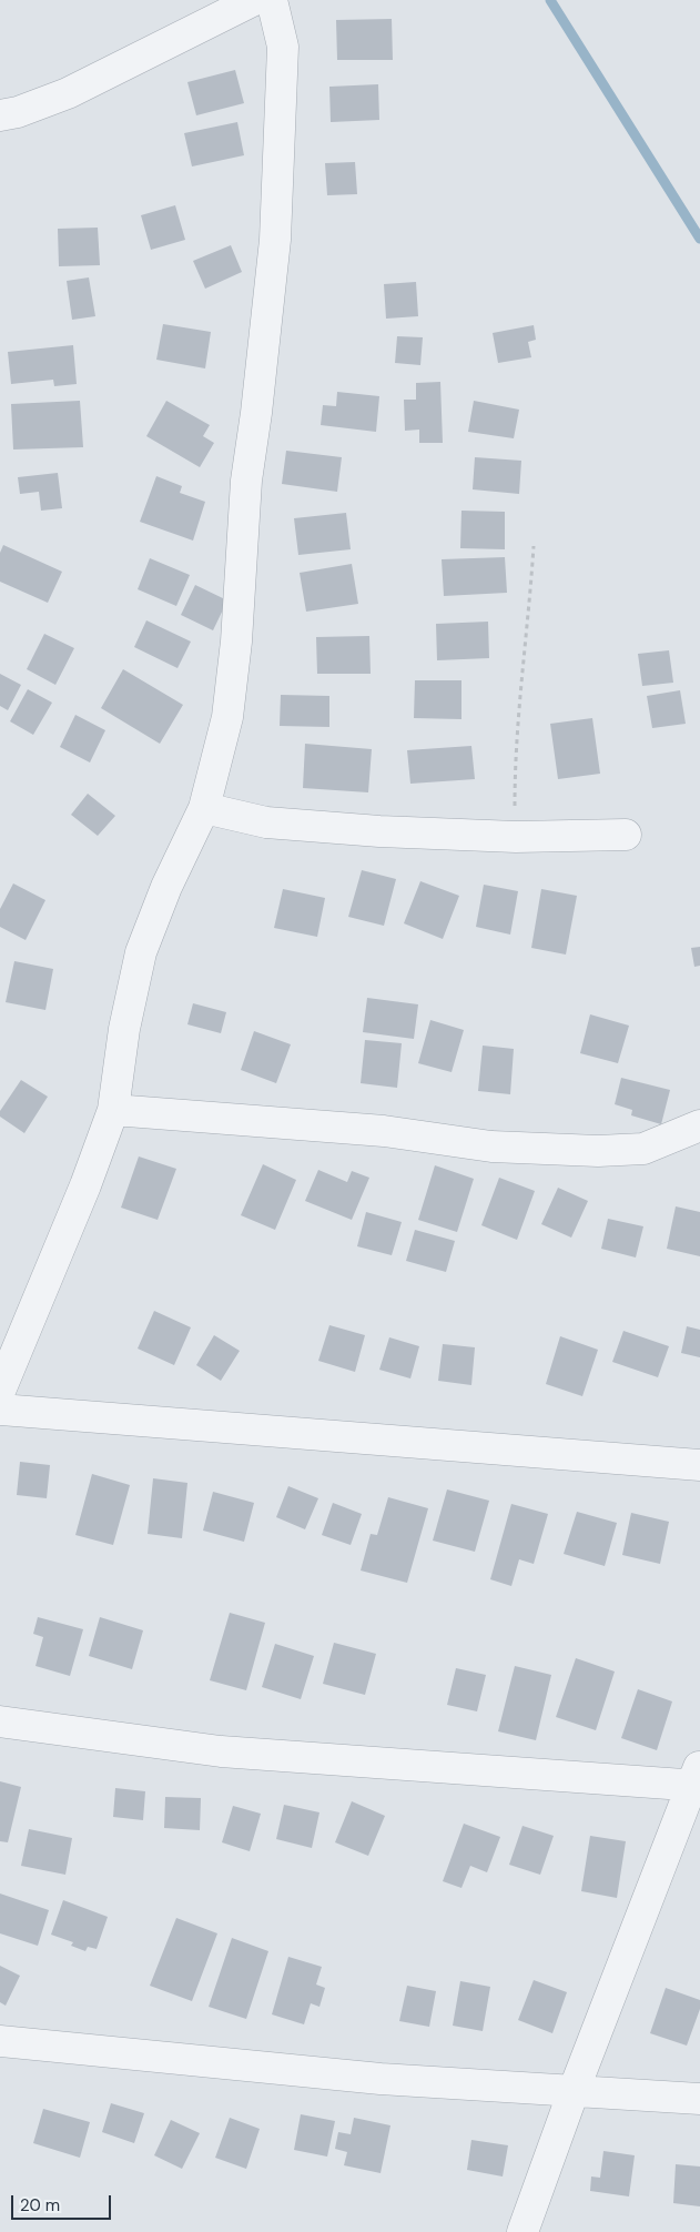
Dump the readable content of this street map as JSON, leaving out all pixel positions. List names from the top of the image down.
{
  "scale_bar": "20 m"
}
